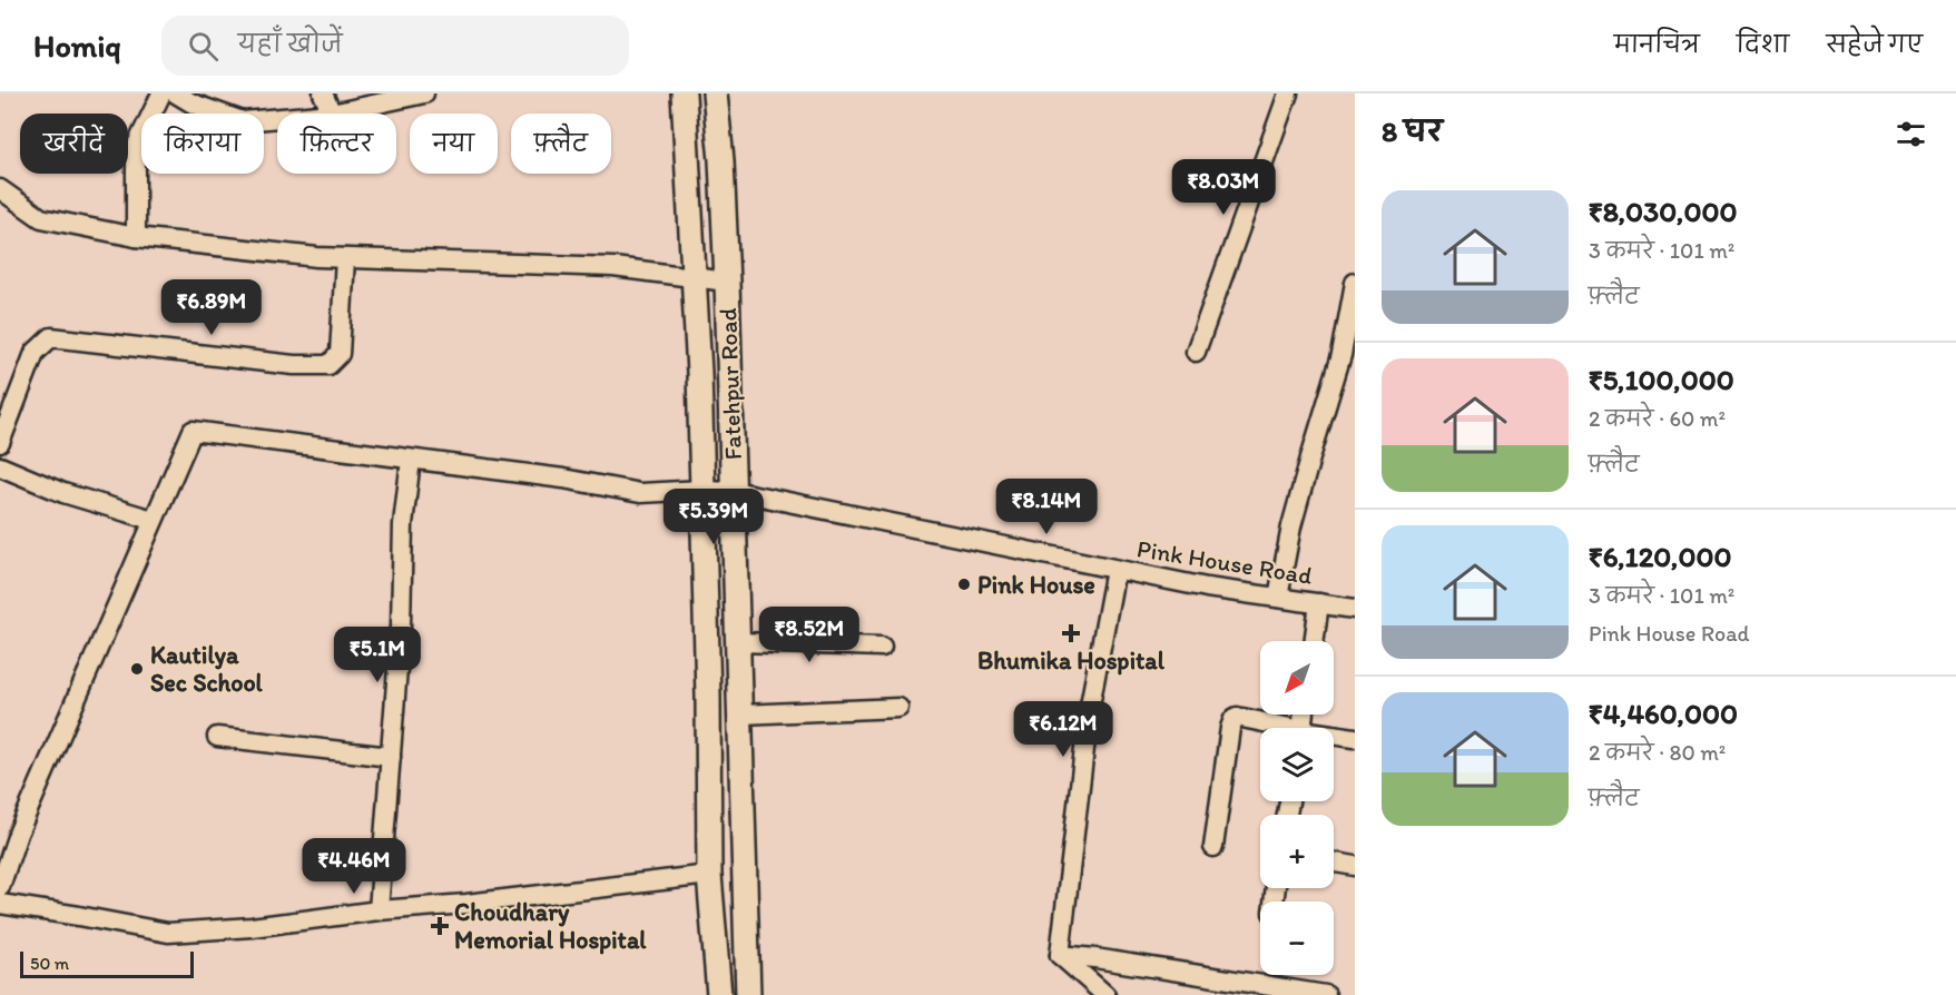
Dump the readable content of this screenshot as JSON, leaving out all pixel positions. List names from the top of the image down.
{
  "streets": {
    "street": ["Fatehpur Road", "Pink House Road"]
  },
  "crossings": [
    ["Fatehpur Road", "Pink House Road"]
  ],
  "places": {
    "other": ["Pink House", "Kautilya Sec School"],
    "health": ["Bhumika Hospital", "Choudhary Memorial Hospital"]
  },
  "scale_bar": "50 m",
  "north": "bottom left",
  "page": {
    "header": "Homiq",
    "search": "यहाँ खोजें",
    "nav": ["मानचित्र", "दिशा", "सहेजे गए"],
    "heading": "8 घर",
    "chip": [
      "खरीदें",
      "किराया",
      "फ़िल्टर",
      "नया",
      "फ़्लैट"
    ],
    "price": [
      "₹8.03M",
      "₹6.89M",
      "₹8.14M",
      "₹5.39M",
      "₹8.52M",
      "₹5.1M",
      "₹6.12M",
      "₹4.46M"
    ],
    "list": [
      {
        "name": "₹8,030,000",
        "note": "3 कमरे · 101 m² · फ़्लैट"
      },
      {
        "name": "₹5,100,000",
        "note": "2 कमरे · 60 m² · फ़्लैट"
      },
      {
        "name": "₹6,120,000",
        "note": "3 कमरे · 101 m² · Pink House Road"
      },
      {
        "name": "₹4,460,000",
        "note": "2 कमरे · 80 m² · फ़्लैट"
      }
    ],
    "map_buttons": ["+", "−"],
    "scale": "50 m"
  }
}
